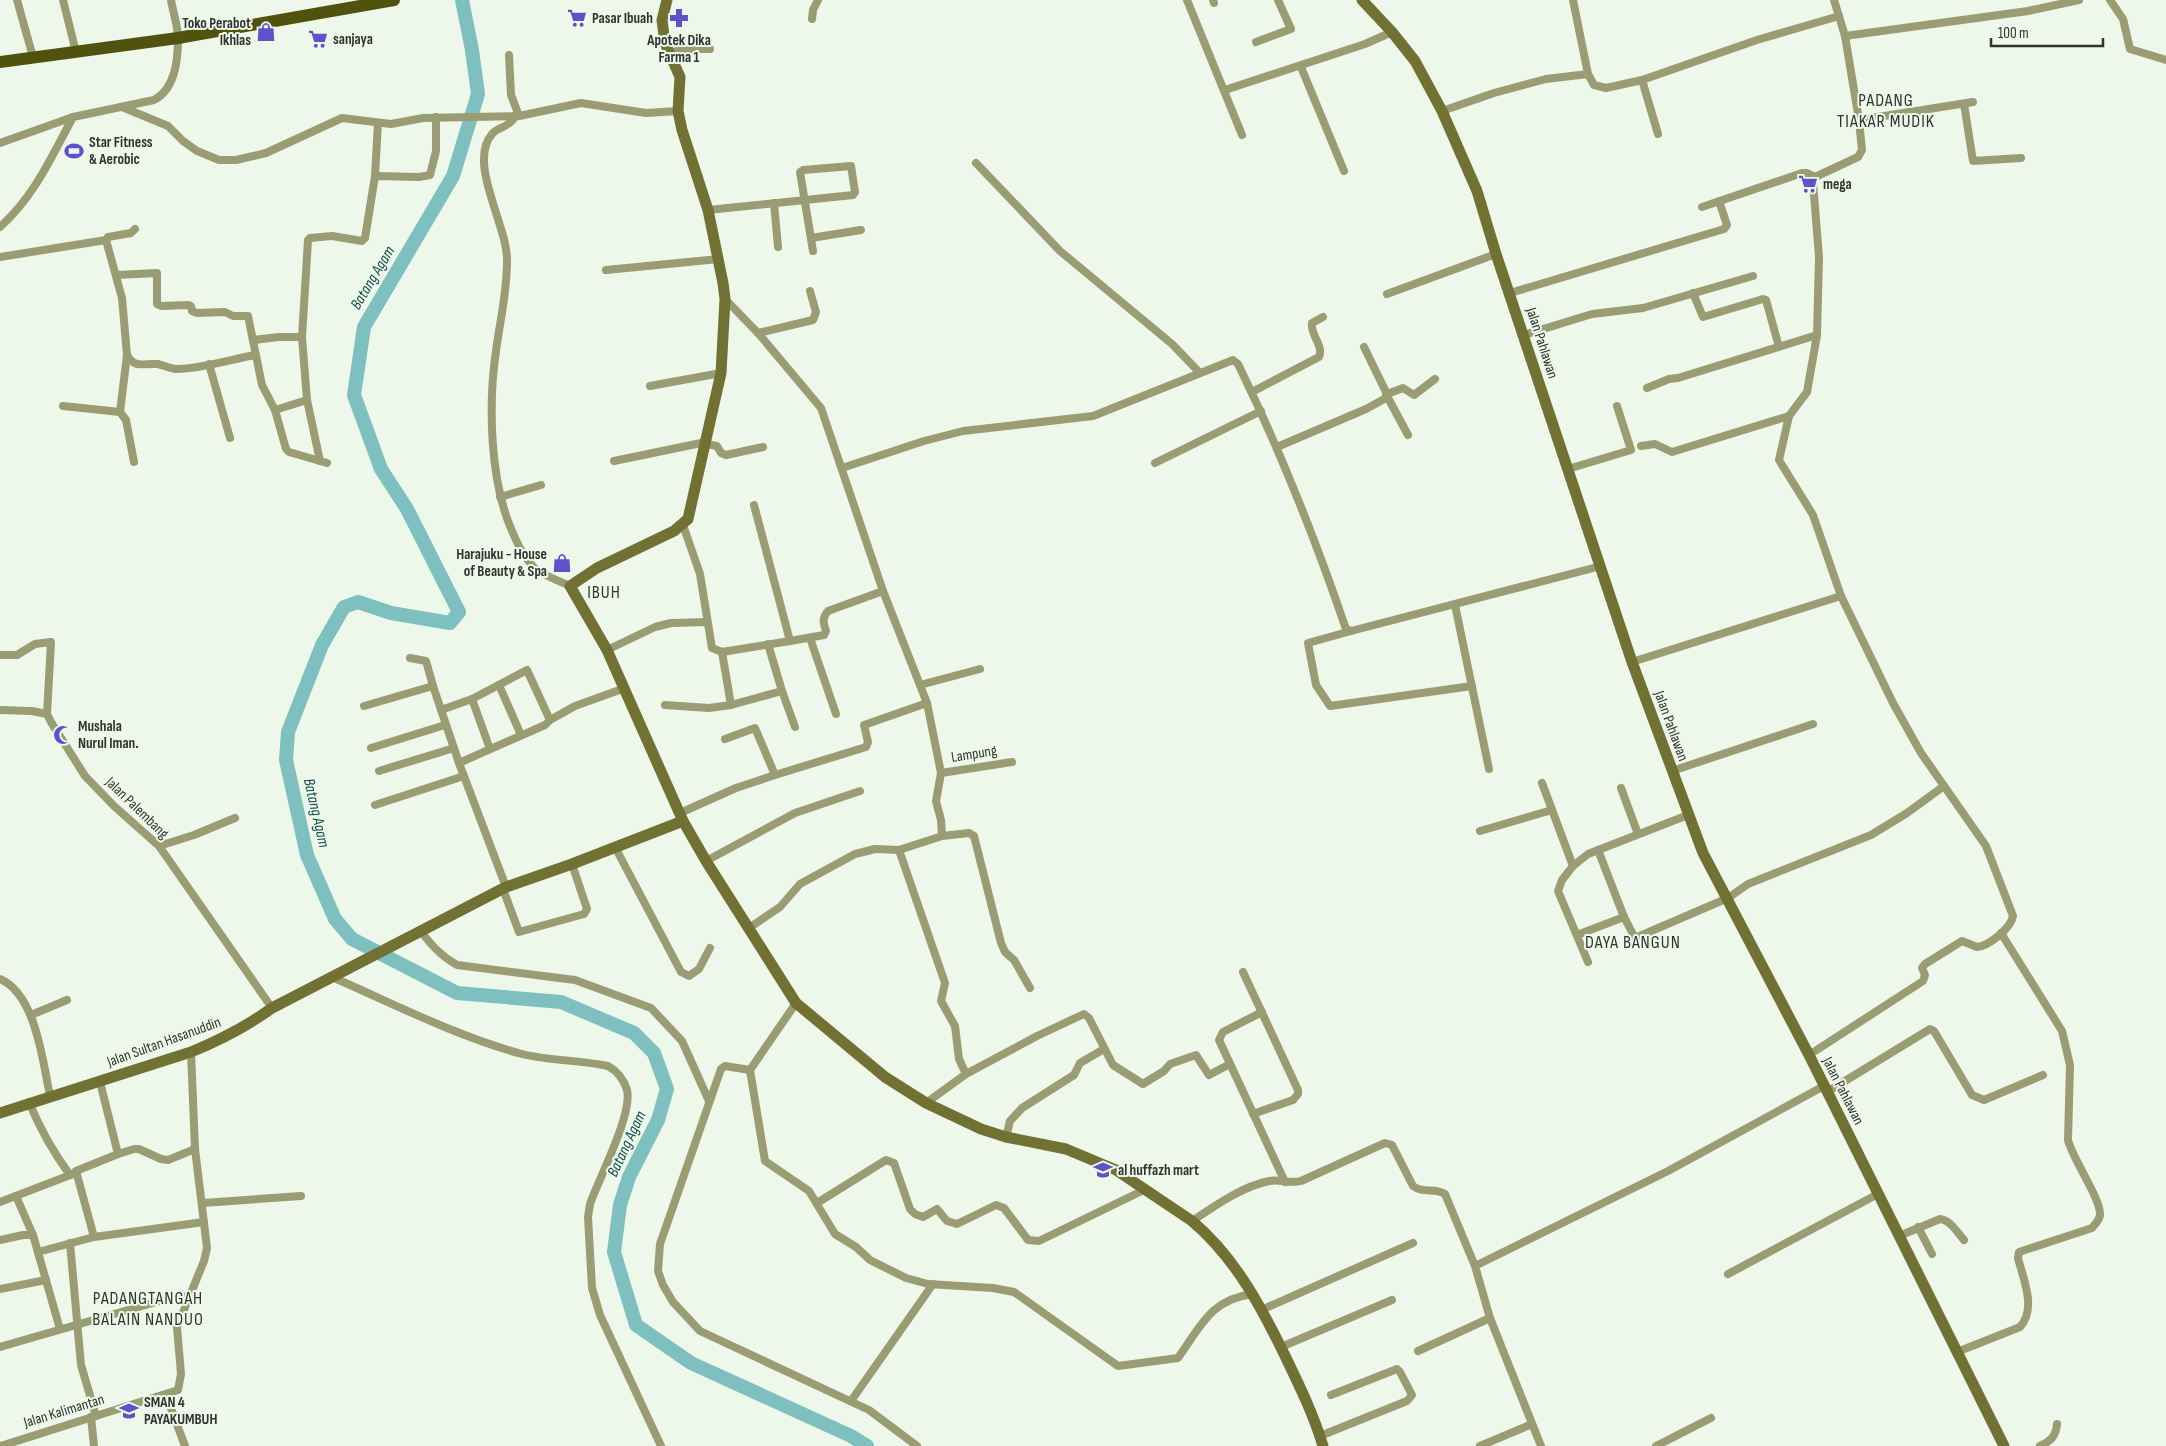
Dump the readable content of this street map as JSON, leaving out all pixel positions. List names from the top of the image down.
{
  "streets": {
    "street": [
      "Jalan Pahlawan",
      "Lampung",
      "Jalan Palembang",
      "Jalan Sultan Hasanuddin",
      "Jalan Kalimantan"
    ]
  },
  "crossings": [
    ["Jalan Palembang", "Jalan Sultan Hasanuddin"]
  ],
  "districts": [
    "PADANG TIAKAR MUDIK",
    "IBUH",
    "DAYA BANGUN",
    "PADANGTANGAH BALAIN NANDUO"
  ],
  "water": ["Batang Agam"],
  "places": {
    "supermarket": ["Pasar Ibuah", "sanjaya", "mega"],
    "pharmacy": ["Apotek Dika Farma 1"],
    "shop": ["Toko Perabot Ikhlas", "Harajuku - House of Beauty & Spa"],
    "sports": ["Star Fitness & Aerobic"],
    "mosque": ["Mushala Nurul Iman."],
    "school or university": ["al huffazh mart", "SMAN 4 PAYAKUMBUH"]
  },
  "scale_bar": "100 m"
}
